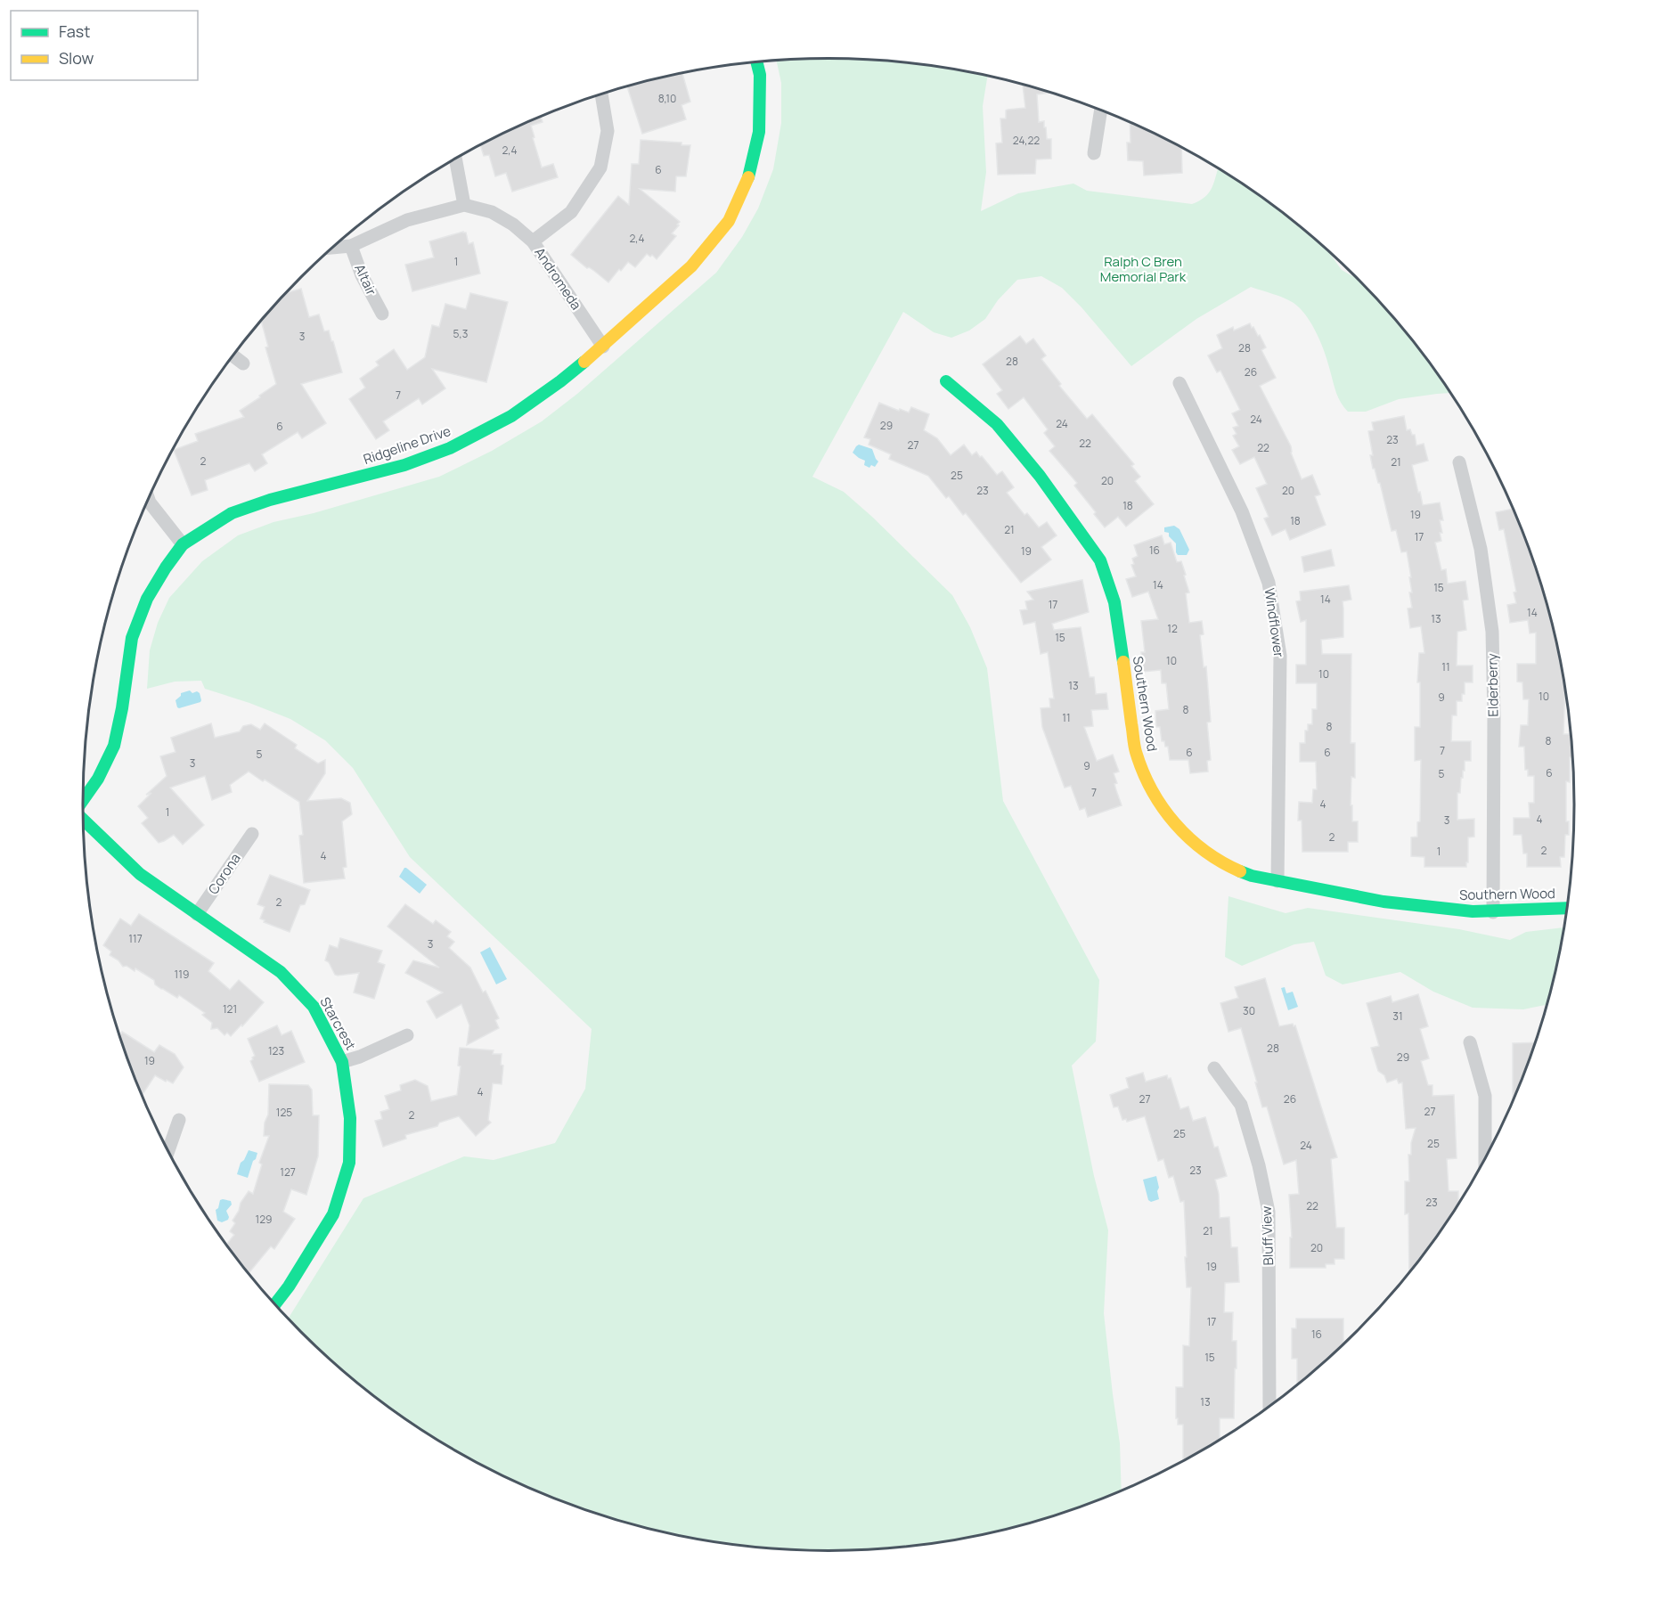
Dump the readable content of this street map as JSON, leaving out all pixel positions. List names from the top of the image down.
{
  "streets": {
    "street": [
      "Andromeda",
      "Altair",
      "Ridgeline Drive",
      "Windflower",
      "Elderberry",
      "Southern Wood",
      "Corona",
      "Starcrest",
      "Bluff View"
    ]
  },
  "crossings": [
    ["Andromeda", "Altair"],
    ["Andromeda", "Ridgeline Drive"],
    ["Windflower", "Southern Wood"],
    ["Elderberry", "Southern Wood"],
    ["Corona", "Starcrest"]
  ],
  "parks": ["Ralph C Bren Memorial Park"],
  "house_numbers": [
    "8,10",
    "24,22",
    "2,4",
    "6",
    "2,4",
    "1",
    "5,3",
    "3",
    "28",
    "28",
    "26",
    "7",
    "24",
    "24",
    "29",
    "6",
    "23",
    "22",
    "27",
    "22",
    "2",
    "21",
    "25",
    "20",
    "23",
    "20",
    "18",
    "19",
    "18",
    "21",
    "17",
    "16",
    "19",
    "14",
    "15",
    "14",
    "17",
    "14",
    "13",
    "12",
    "15",
    "10",
    "11",
    "10",
    "13",
    "10",
    "9",
    "8",
    "11",
    "8",
    "8",
    "7",
    "6",
    "6",
    "5",
    "3",
    "9",
    "6",
    "5",
    "7",
    "4",
    "1",
    "4",
    "3",
    "2",
    "2",
    "1",
    "4",
    "2",
    "117",
    "3",
    "119",
    "121",
    "30",
    "31",
    "28",
    "123",
    "29",
    "19",
    "4",
    "27",
    "26",
    "27",
    "125",
    "2",
    "25",
    "25",
    "24",
    "23",
    "127",
    "23",
    "22",
    "129",
    "21",
    "20",
    "19",
    "17",
    "16",
    "15",
    "13"
  ],
  "legend": ["Fast", "Slow"]
}
